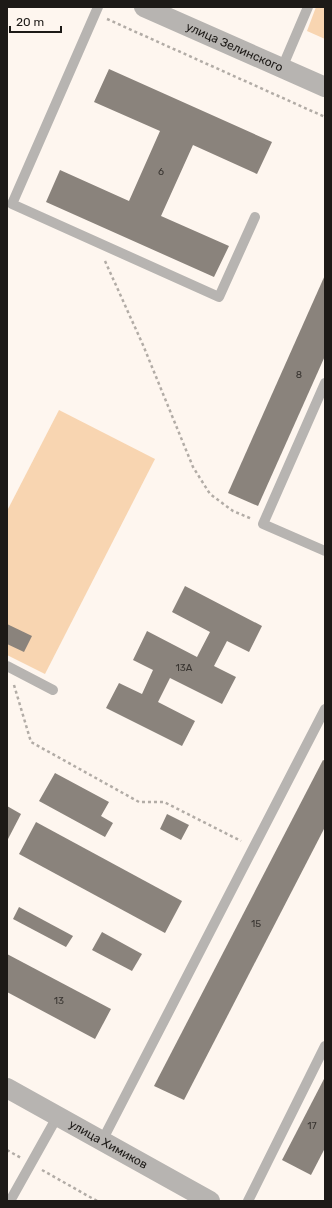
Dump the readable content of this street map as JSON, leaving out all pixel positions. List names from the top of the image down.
{
  "streets": {
    "street": ["улица Зелинского", "улица Химиков"]
  },
  "house_numbers": [
    "6",
    "8",
    "13А",
    "15",
    "13",
    "17"
  ],
  "scale_bar": "20 m"
}
